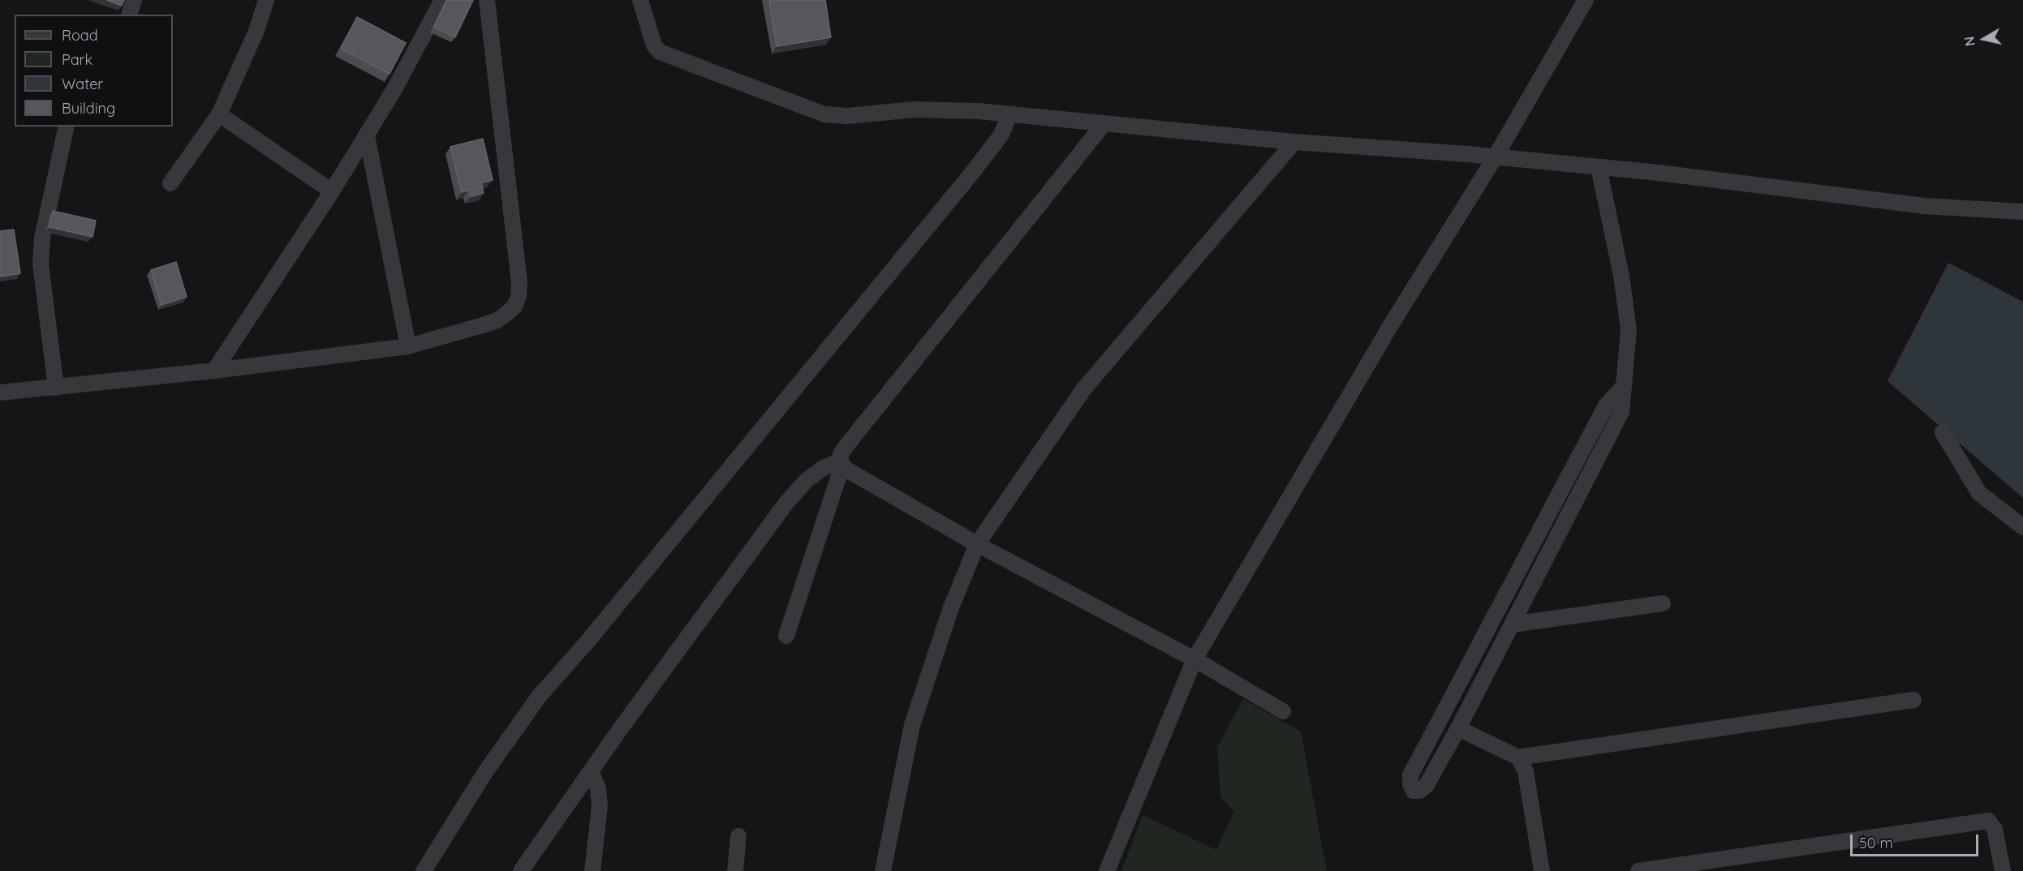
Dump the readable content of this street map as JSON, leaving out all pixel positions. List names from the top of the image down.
{
  "legend": [
    "Road",
    "Park",
    "Water",
    "Building"
  ],
  "scale_bar": "50 m",
  "north": "left"
}
